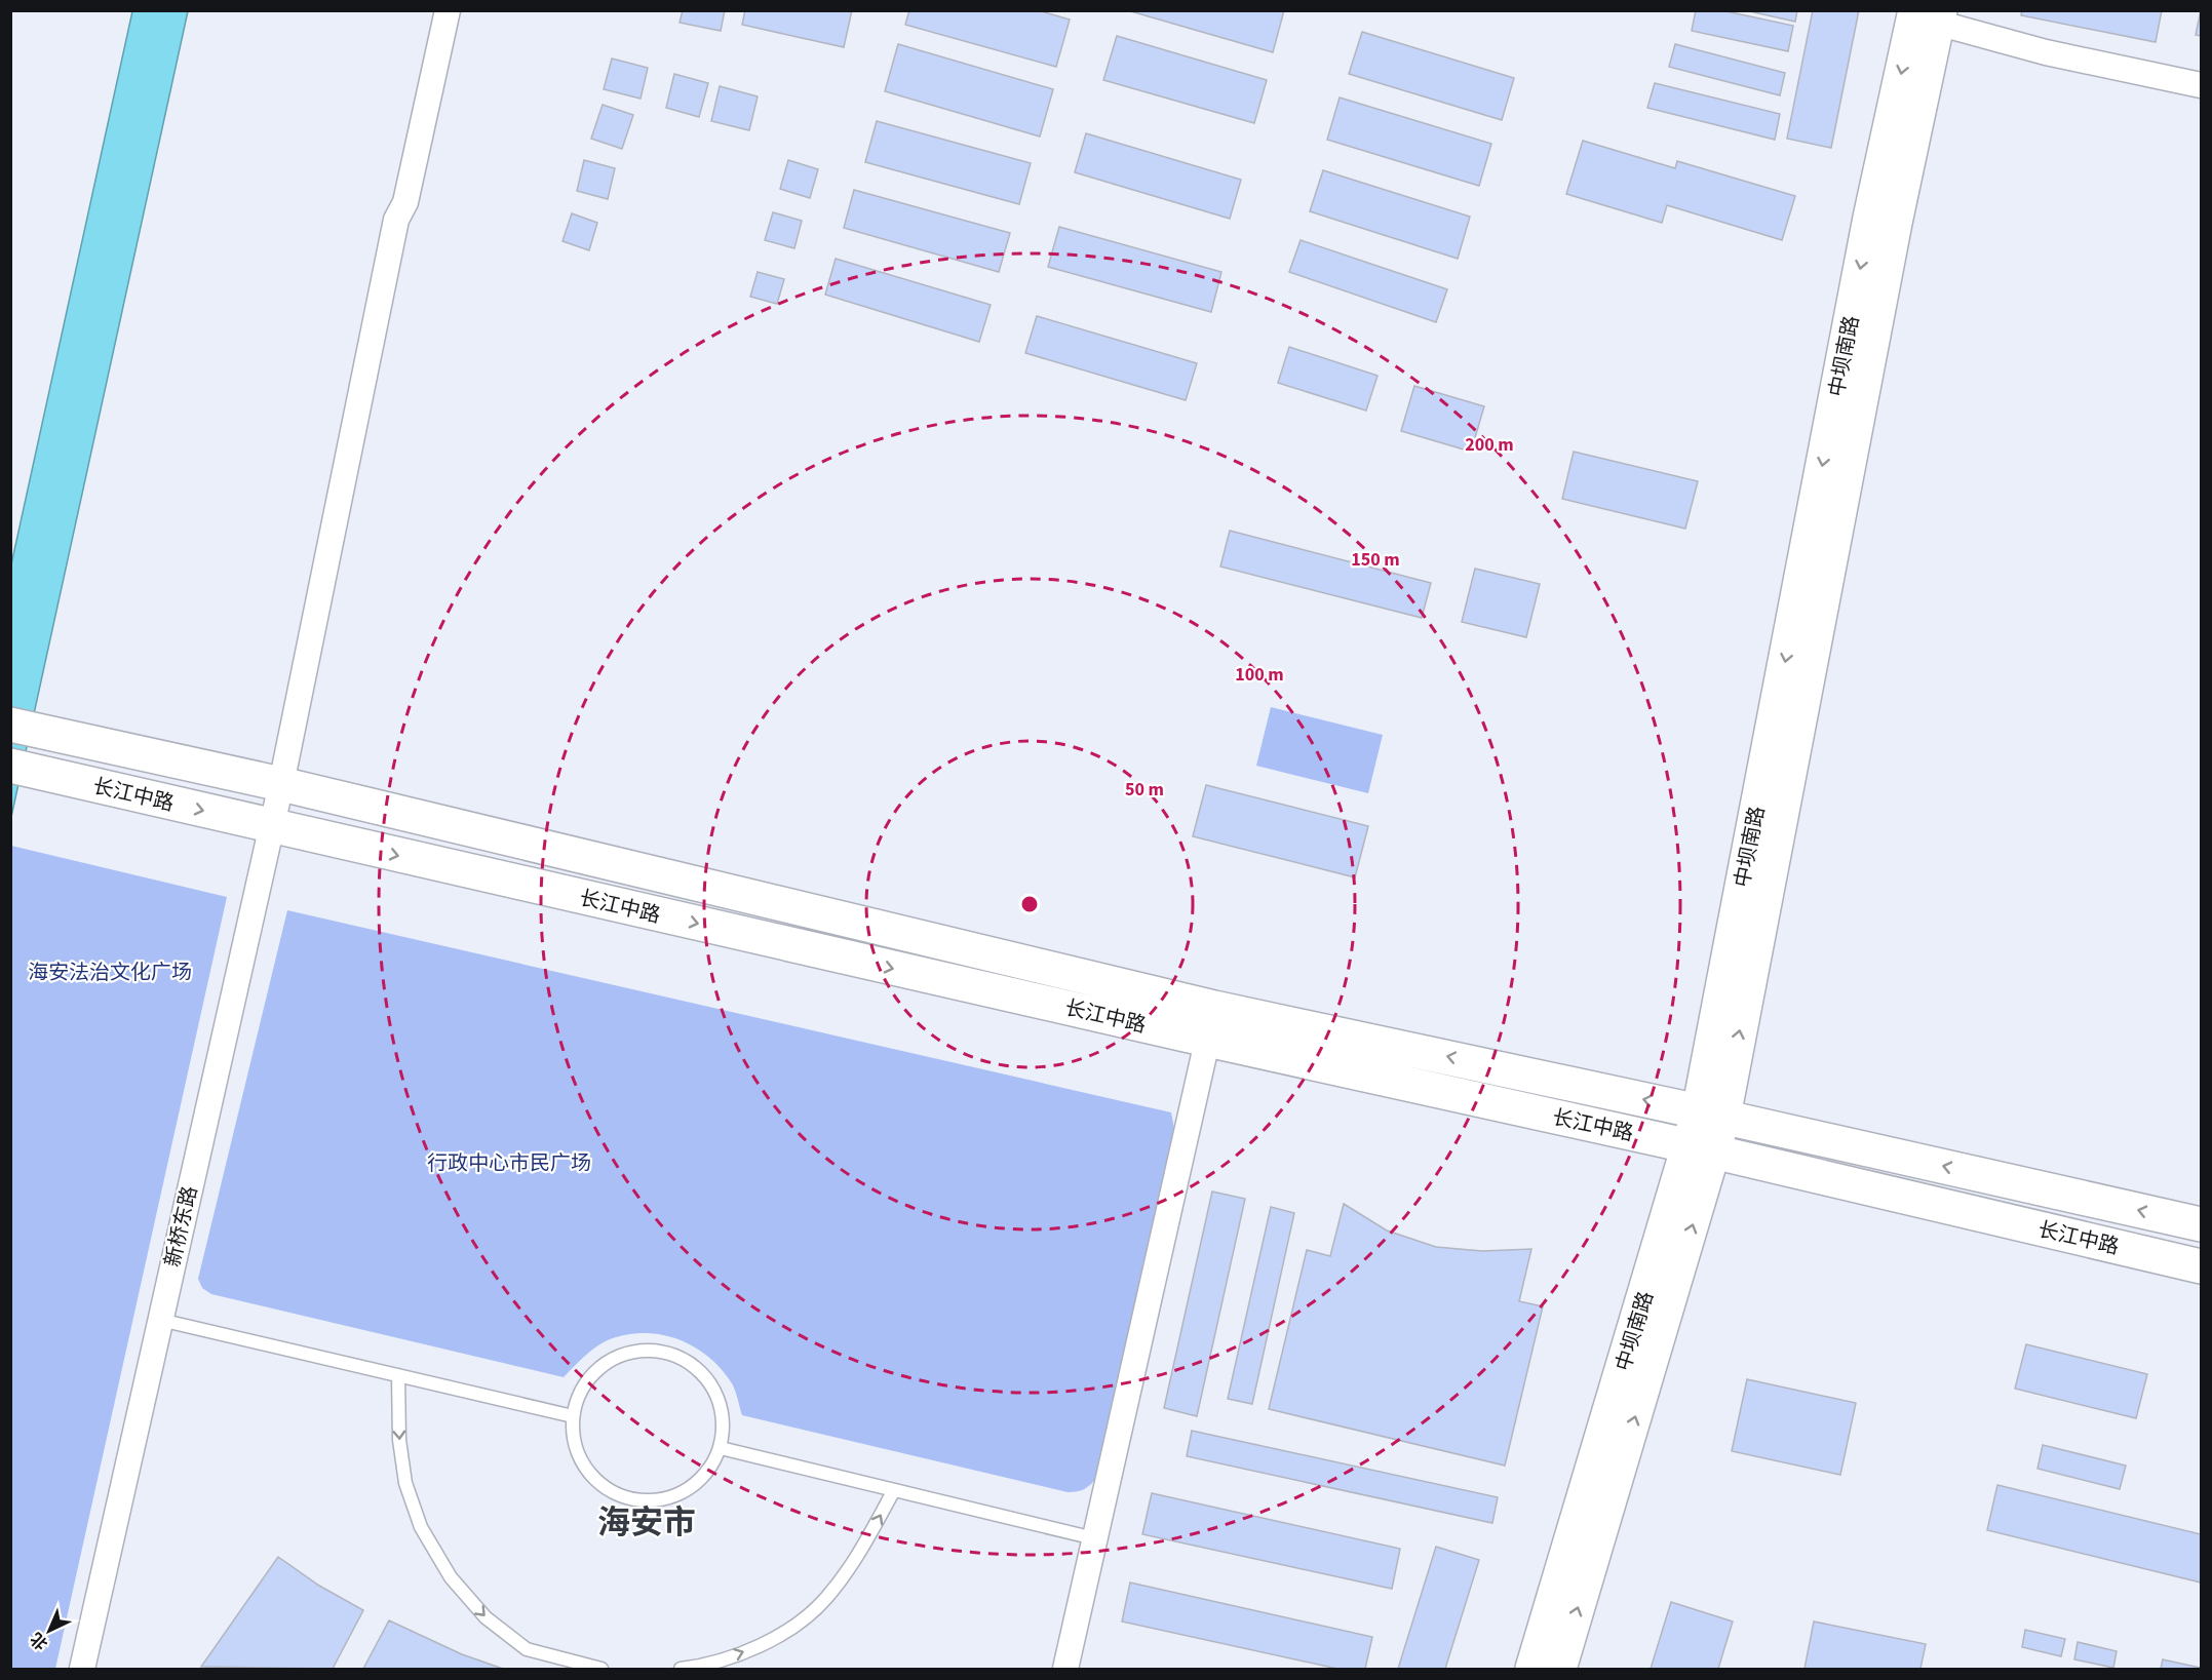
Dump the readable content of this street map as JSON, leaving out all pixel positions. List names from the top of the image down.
{
  "streets": {
    "main road": ["中坝南路", "长江中路"],
    "street": ["新桥东路"]
  },
  "crossings": [
    ["中坝南路", "长江中路"],
    ["长江中路", "新桥东路"]
  ],
  "districts": ["海安市"],
  "parks": ["海安法治文化广场", "行政中心市民广场"],
  "north": "bottom left",
  "rings": [
    "200 m",
    "150 m",
    "100 m",
    "50 m"
  ]
}
